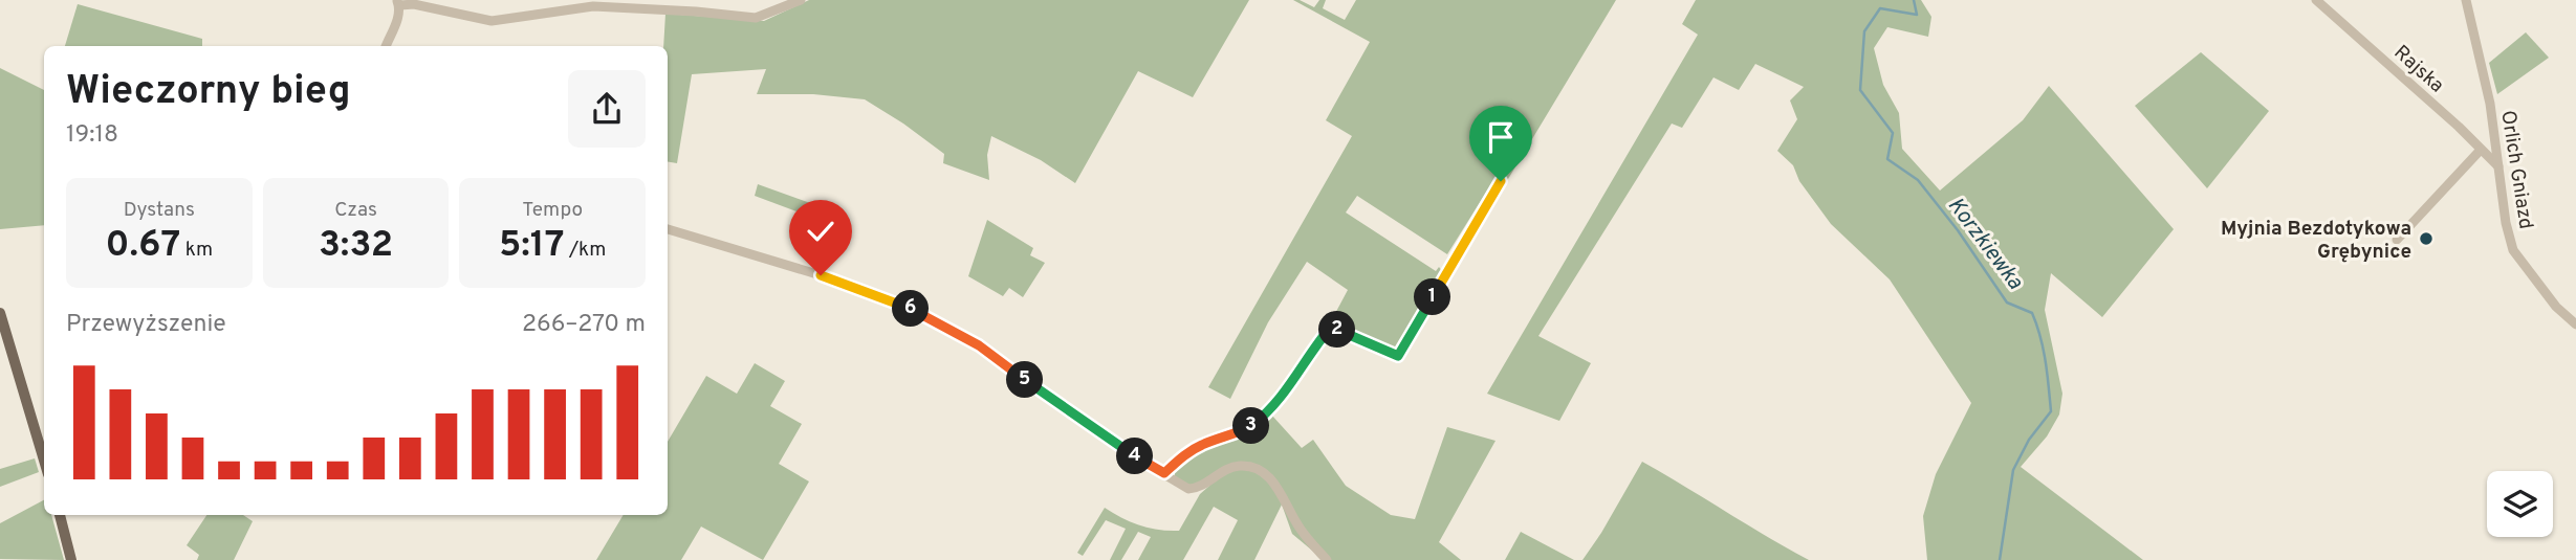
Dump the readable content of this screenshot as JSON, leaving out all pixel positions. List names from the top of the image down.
{
  "streets": {
    "street": ["Rajska", "Orlich Gniazd"]
  },
  "crossings": [
    ["Rajska", "Orlich Gniazd"]
  ],
  "water": ["Korzkiewka"],
  "places": ["Myjnia Bezdotykowa Grębynice"],
  "page": {
    "heading": ["Wieczorny bieg", "19:18"],
    "stats": [
      ["Dystans", "0.67 km"],
      ["Czas", "3:32"],
      ["Tempo", "5:17 /km"]
    ],
    "pins": [
      "1",
      "6",
      "2",
      "5",
      "3",
      "4"
    ],
    "chart": ["Przewyższenie", "266–270 m"]
  }
}
